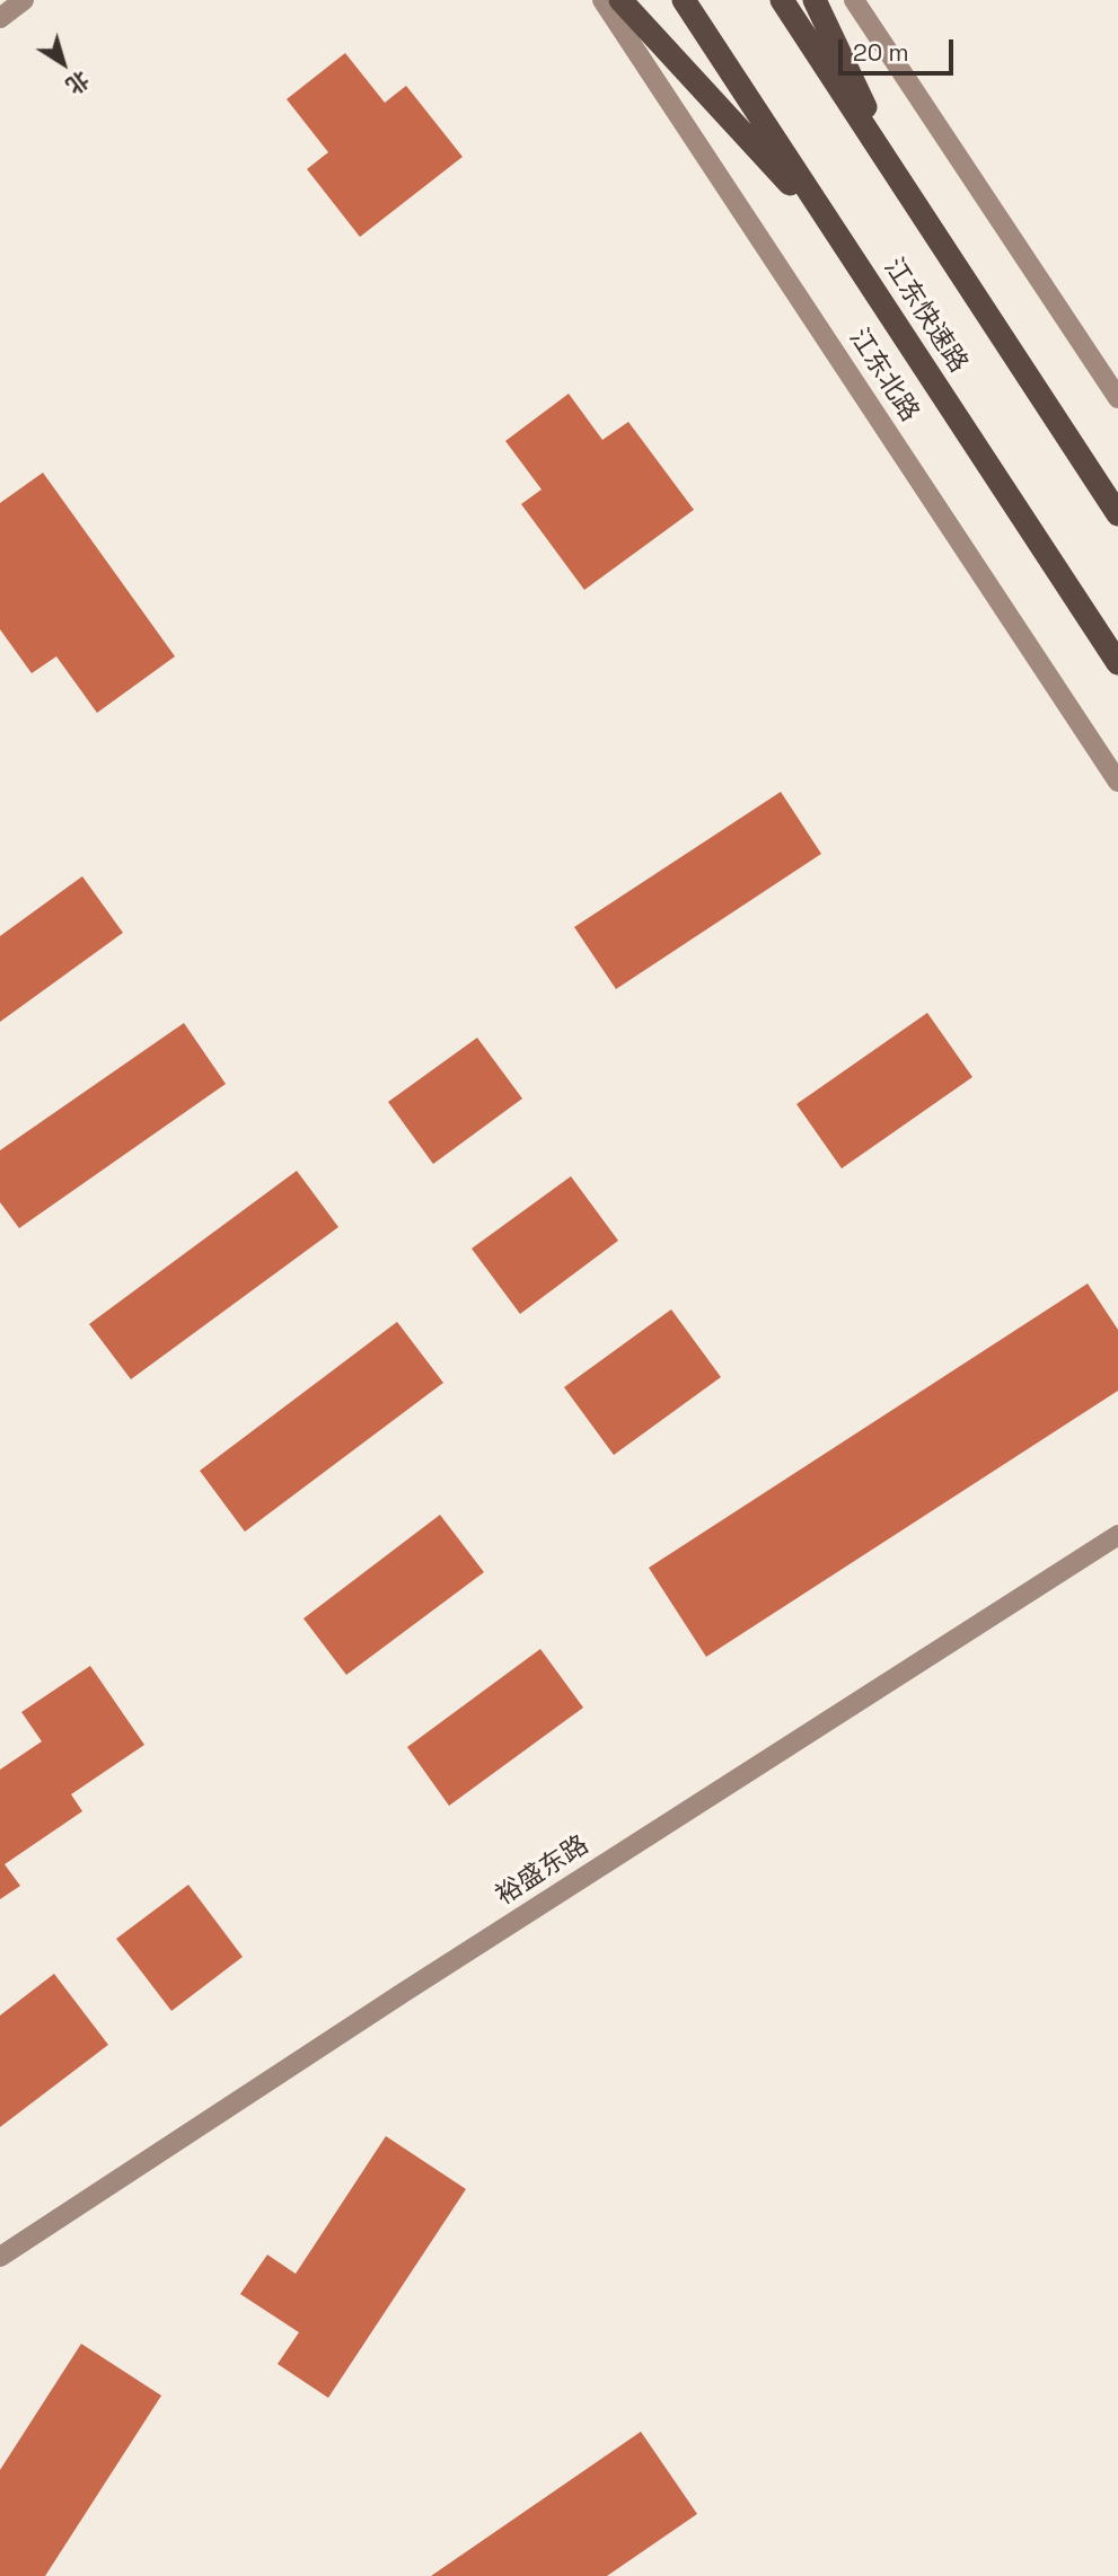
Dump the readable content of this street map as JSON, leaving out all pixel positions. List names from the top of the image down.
{
  "streets": {
    "highway": ["江东快速路"],
    "main road": ["江东北路", "裕盛东路"]
  },
  "scale_bar": "20 m",
  "north": "bottom right"
}
